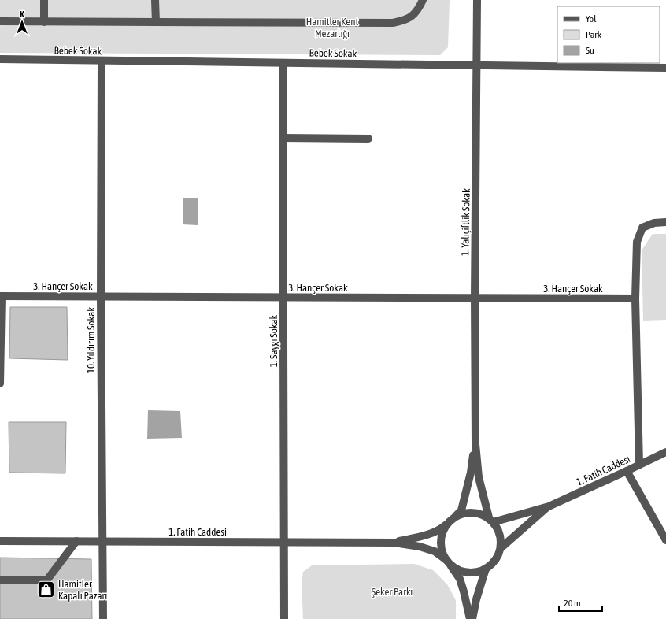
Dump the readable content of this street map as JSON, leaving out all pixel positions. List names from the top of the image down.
{
  "streets": {
    "street": [
      "Bebek Sokak",
      "1. Yalıçiftlik Sokak",
      "3. Hançer Sokak",
      "10. Yıldırım Sokak",
      "1. Saygı Sokak",
      "1. Fatih Caddesi"
    ]
  },
  "crossings": [
    ["Bebek Sokak", "1. Yalıçiftlik Sokak"],
    ["Bebek Sokak", "10. Yıldırım Sokak"],
    ["Bebek Sokak", "1. Saygı Sokak"],
    ["1. Yalıçiftlik Sokak", "3. Hançer Sokak"],
    ["3. Hançer Sokak", "10. Yıldırım Sokak"],
    ["3. Hançer Sokak", "1. Saygı Sokak"],
    ["10. Yıldırım Sokak", "1. Fatih Caddesi"],
    ["1. Saygı Sokak", "1. Fatih Caddesi"]
  ],
  "parks": ["Hamitler Kent Mezarlığı", "Şeker Parkı"],
  "places": {
    "shop": ["Hamitler Kapalı Pazarı"]
  },
  "legend": ["Yol", "Park", "Su"],
  "scale_bar": "20 m",
  "north": "top"
}
